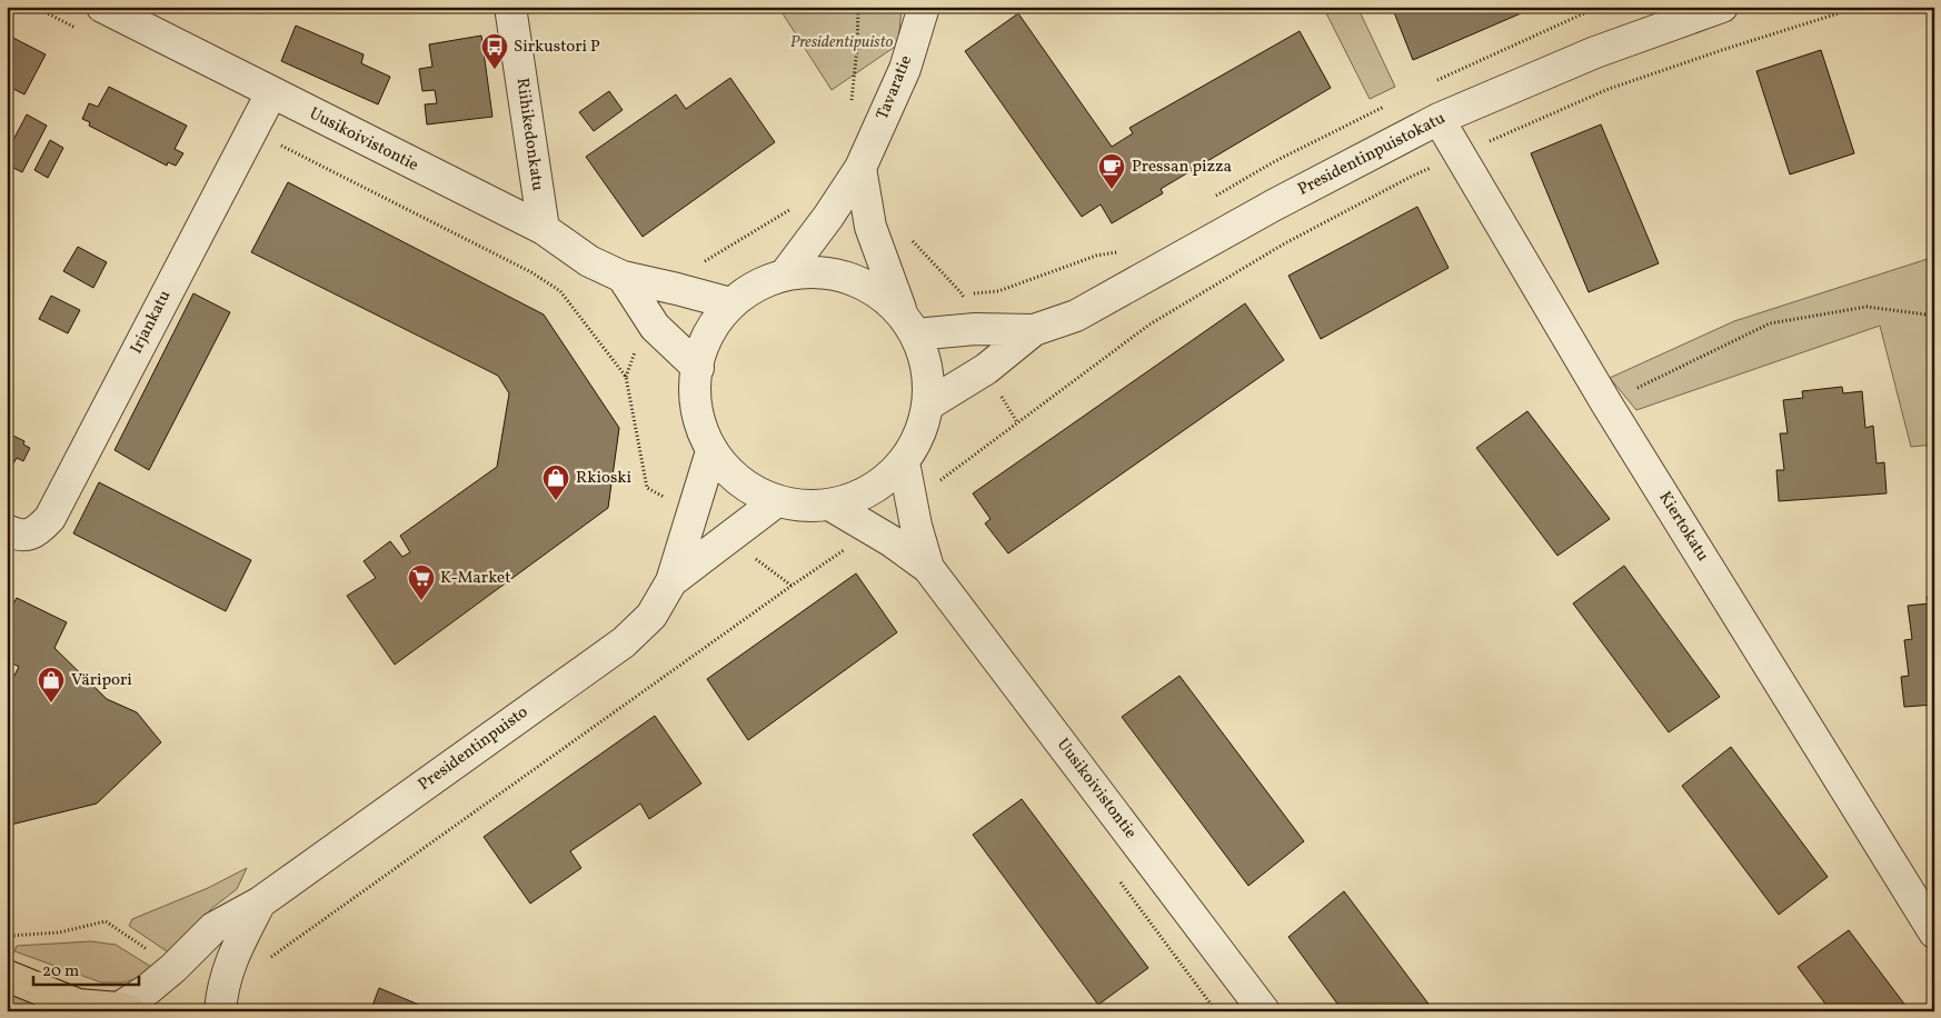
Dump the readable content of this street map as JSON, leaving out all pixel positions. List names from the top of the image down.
{
  "streets": {
    "street": [
      "Tavaratie",
      "Riihikedonkatu",
      "Uusikoivistontie",
      "Presidentinpuistokatu",
      "Irjankatu",
      "Kiertokatu",
      "Presidentinpuisto"
    ]
  },
  "crossings": [
    ["Riihikedonkatu", "Uusikoivistontie"],
    ["Uusikoivistontie", "Irjankatu"],
    ["Presidentinpuistokatu", "Kiertokatu"]
  ],
  "parks": ["Presidentipuisto"],
  "places": {
    "bus stop": ["Sirkustori P"],
    "cafe": ["Pressan pizza"],
    "shop": ["Rkioski", "Väripori"],
    "supermarket": ["K-Market"]
  },
  "scale_bar": "20 m"
}
